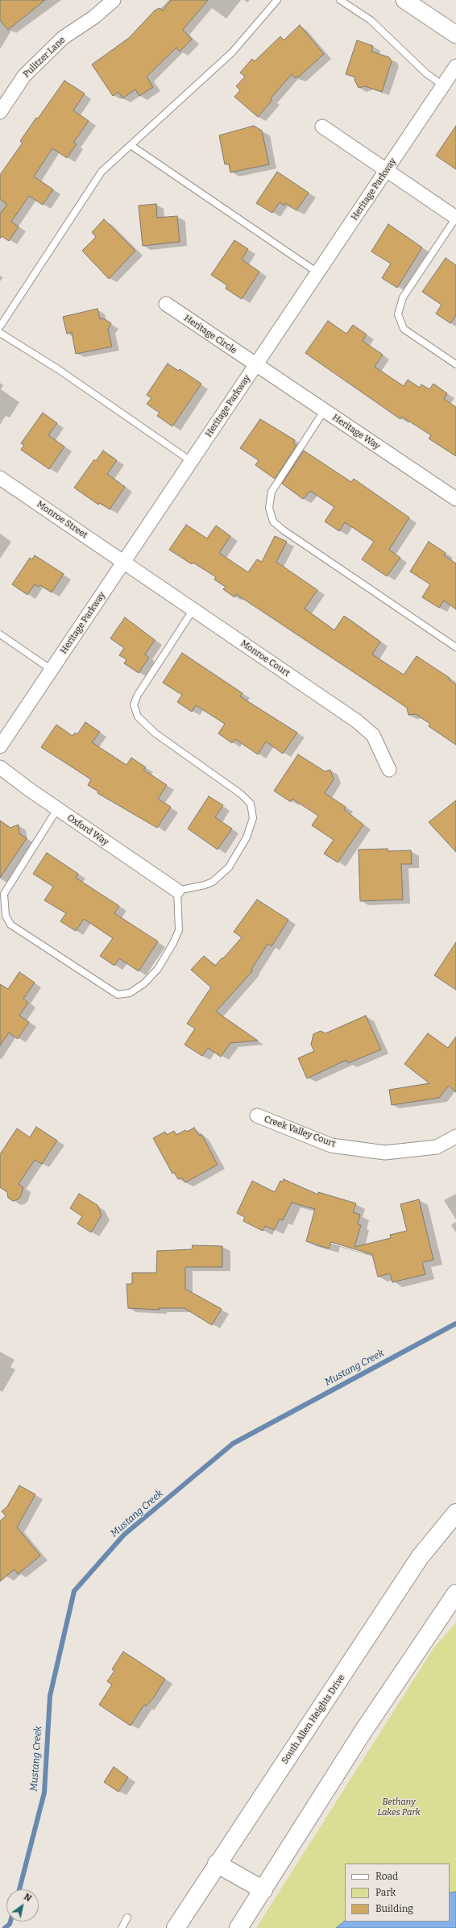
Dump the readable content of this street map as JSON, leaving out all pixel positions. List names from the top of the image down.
{
  "streets": {
    "main road": ["South Allen Heights Drive"],
    "street": [
      "Pulitzer Lane",
      "Heritage Parkway",
      "Heritage Circle",
      "Heritage Way",
      "Monroe Street",
      "Monroe Court",
      "Oxford Way",
      "Creek Valley Court"
    ]
  },
  "crossings": [
    ["Heritage Parkway", "Heritage Circle"],
    ["Heritage Parkway", "Heritage Way"],
    ["Heritage Parkway", "Monroe Street"],
    ["Heritage Parkway", "Monroe Court"],
    ["Heritage Circle", "Heritage Way"],
    ["Monroe Street", "Monroe Court"]
  ],
  "water": ["Mustang Creek"],
  "parks": ["Bethany Lakes Park"],
  "legend": ["Road", "Park", "Building"],
  "north": "top right"
}
